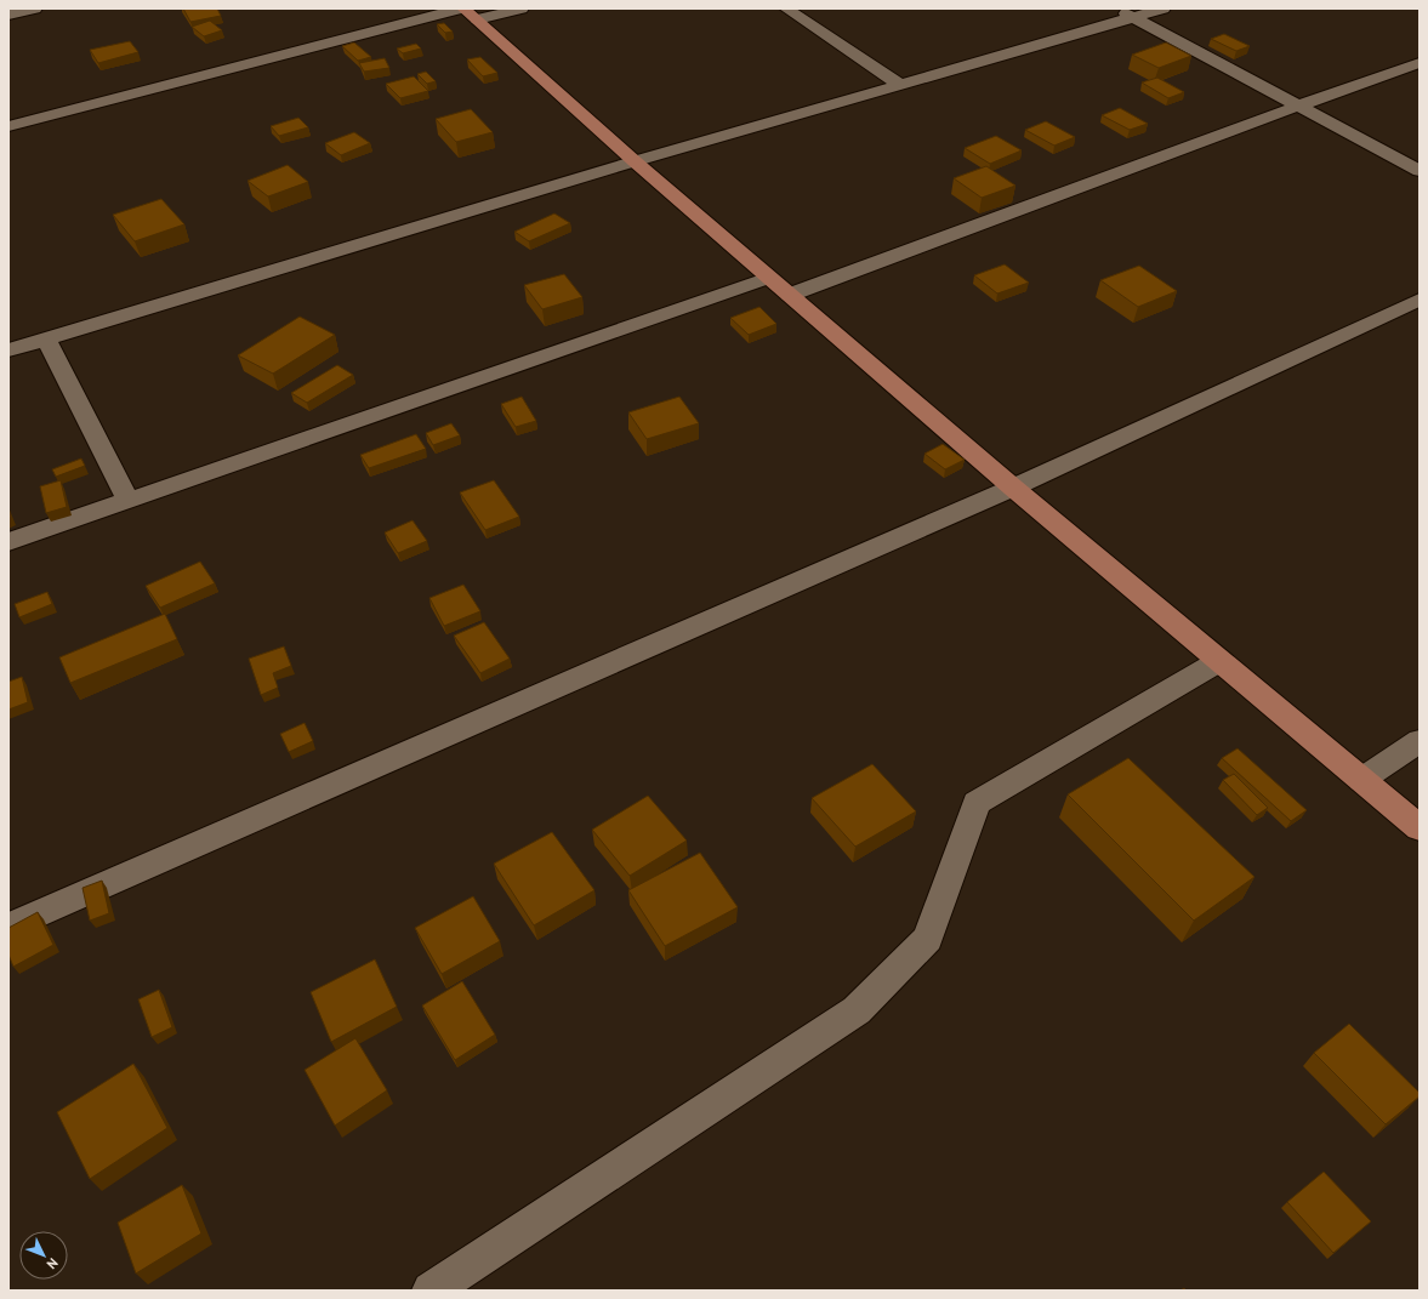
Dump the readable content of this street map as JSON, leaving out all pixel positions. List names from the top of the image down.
{
  "north": "bottom right"
}
